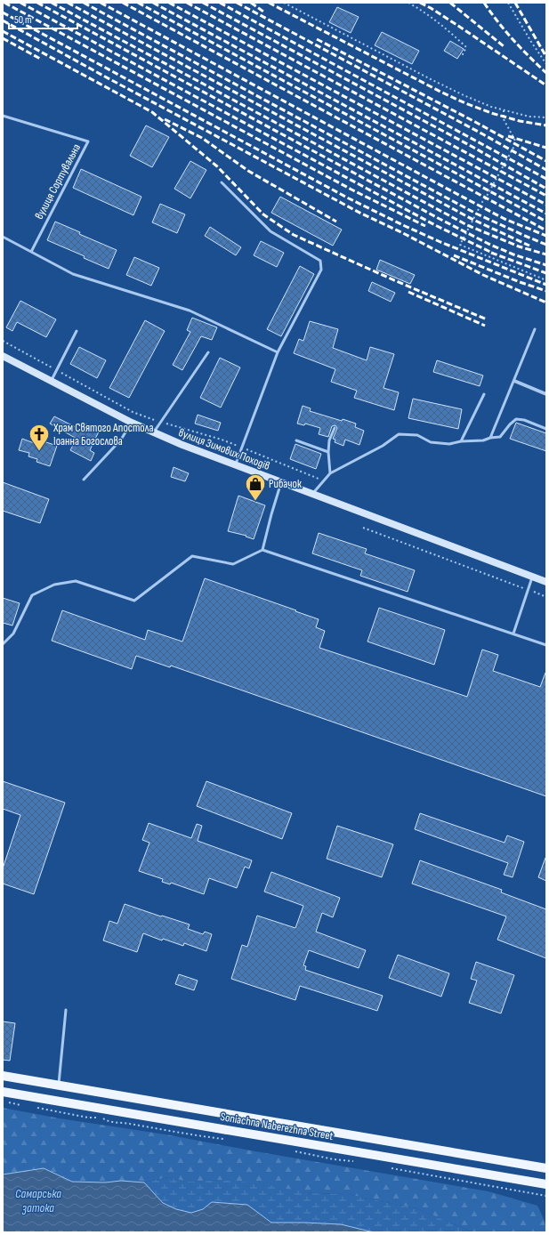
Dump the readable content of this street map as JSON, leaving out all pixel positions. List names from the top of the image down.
{
  "streets": {
    "main road": ["вулиця Зимових Походів", "Soniachna Naberezhna Street"],
    "lane": ["вулиця Сортувальна"]
  },
  "water": ["Самарська затока"],
  "places": {
    "church": ["Храм Святого Апостола Іоанна Богослова"],
    "shop": ["Рибачок"]
  },
  "scale_bar": "50 m"
}
